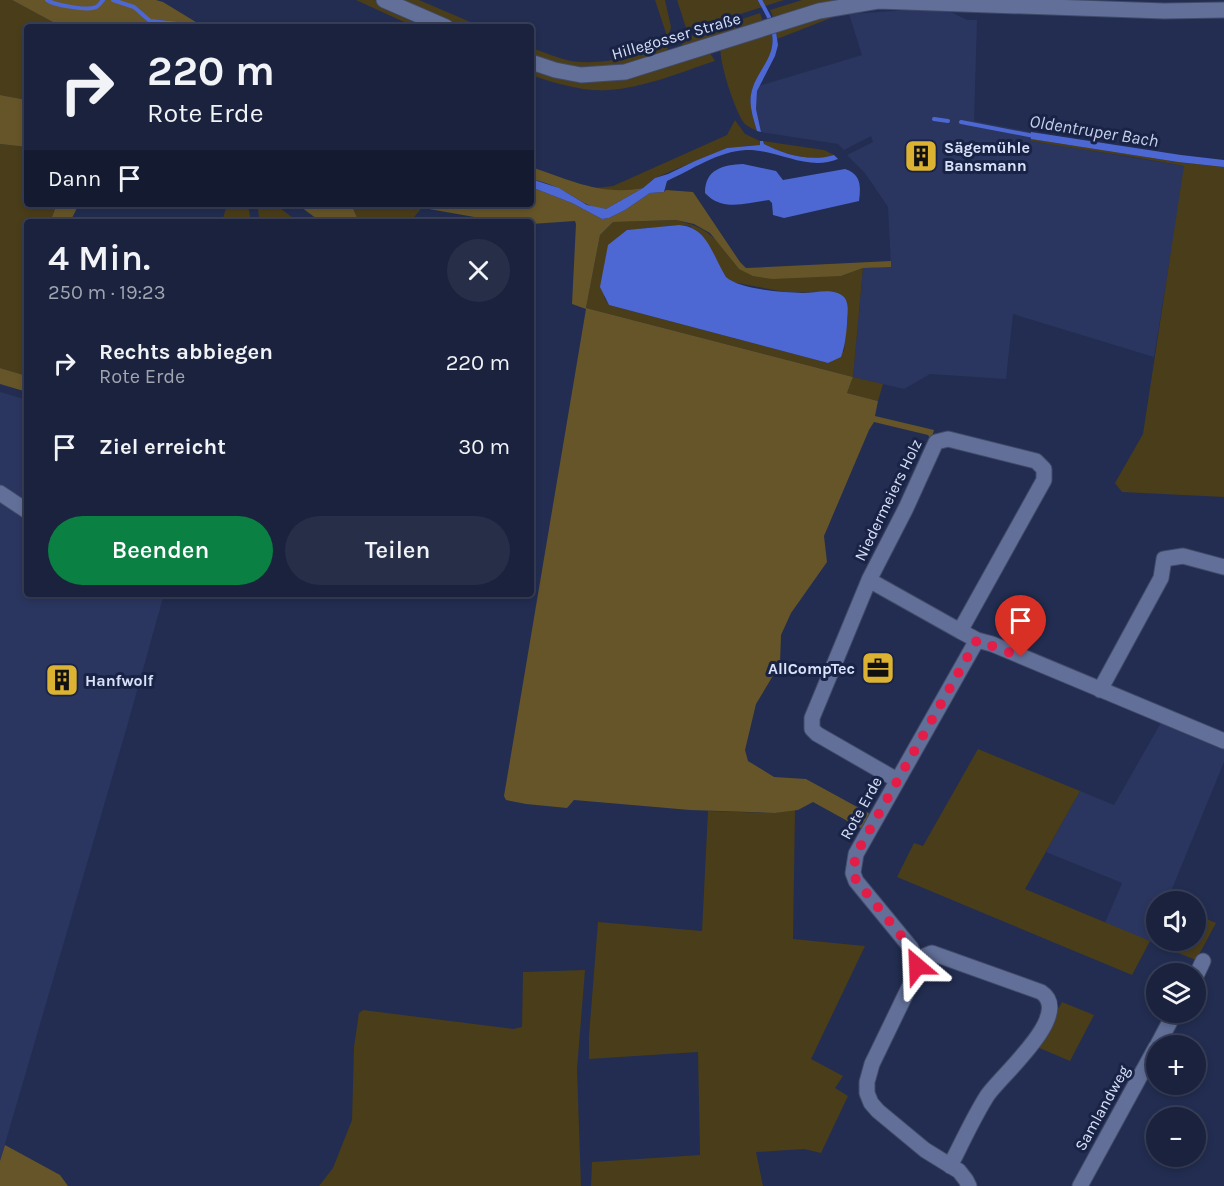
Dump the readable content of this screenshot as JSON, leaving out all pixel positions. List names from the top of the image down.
{
  "streets": {
    "street": [
      "Hillegosser Straße",
      "Niedermeiers Holz",
      "Rote Erde",
      "Samlandweg"
    ]
  },
  "crossings": [
    ["Niedermeiers Holz", "Rote Erde"]
  ],
  "water": ["Oldentruper Bach"],
  "places": {
    "building": ["Sägemühle Bansmann", "Hanfwolf"],
    "office": ["AllCompTec"]
  },
  "page": {
    "turn": ["220 m", "Rote Erde"],
    "then": "Dann",
    "heading": ["4 Min.", "250 m · 19:23"],
    "list": [
      {
        "name": "Rechts abbiegen",
        "note": "Rote Erde",
        "value": "220 m"
      },
      {
        "name": "Ziel erreicht",
        "value": "30 m"
      }
    ],
    "buttons": ["Beenden", "Teilen"],
    "map_buttons": ["+", "−"]
  }
}
